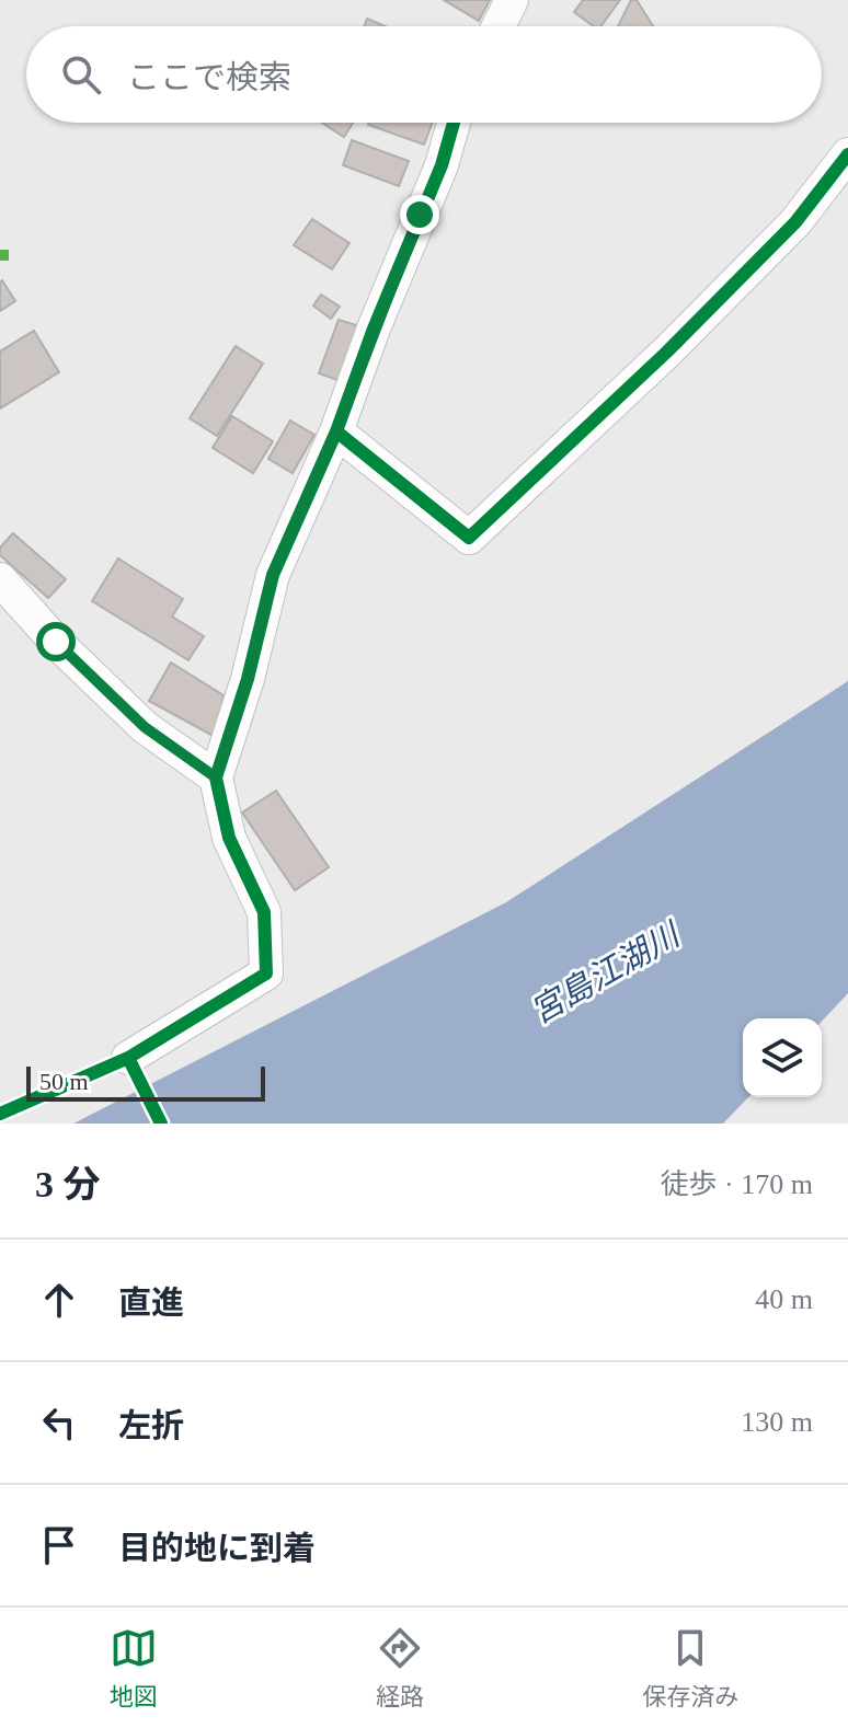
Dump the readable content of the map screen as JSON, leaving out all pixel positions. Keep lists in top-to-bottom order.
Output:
{
  "water": ["宮島江湖川"],
  "scale_bar": "50 m",
  "page": {
    "search": "ここで検索",
    "scale": "50 m",
    "heading": ["3 分", "徒歩 · 170 m"],
    "list": [
      ["直進", "40 m"],
      ["左折", "130 m"],
      "目的地に到着"
    ],
    "nav": ["地図", "経路", "保存済み"]
  }
}
